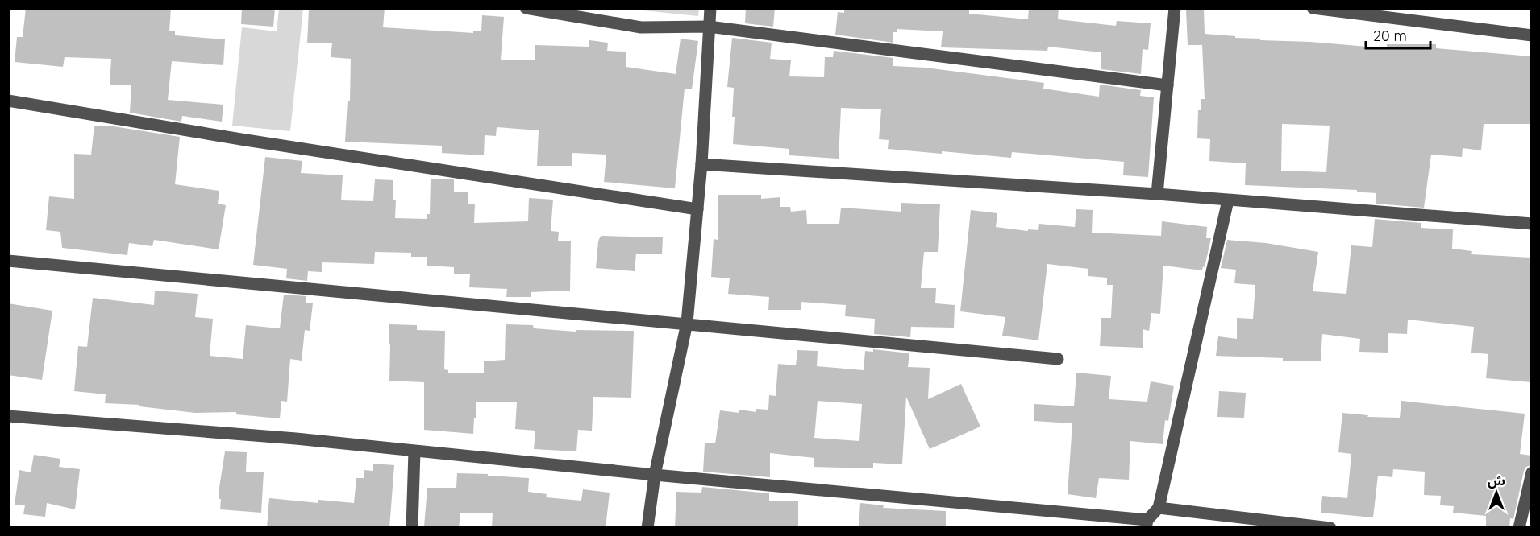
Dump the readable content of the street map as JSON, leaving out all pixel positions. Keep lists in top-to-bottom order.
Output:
{
  "scale_bar": "20 m",
  "north": "top"
}
